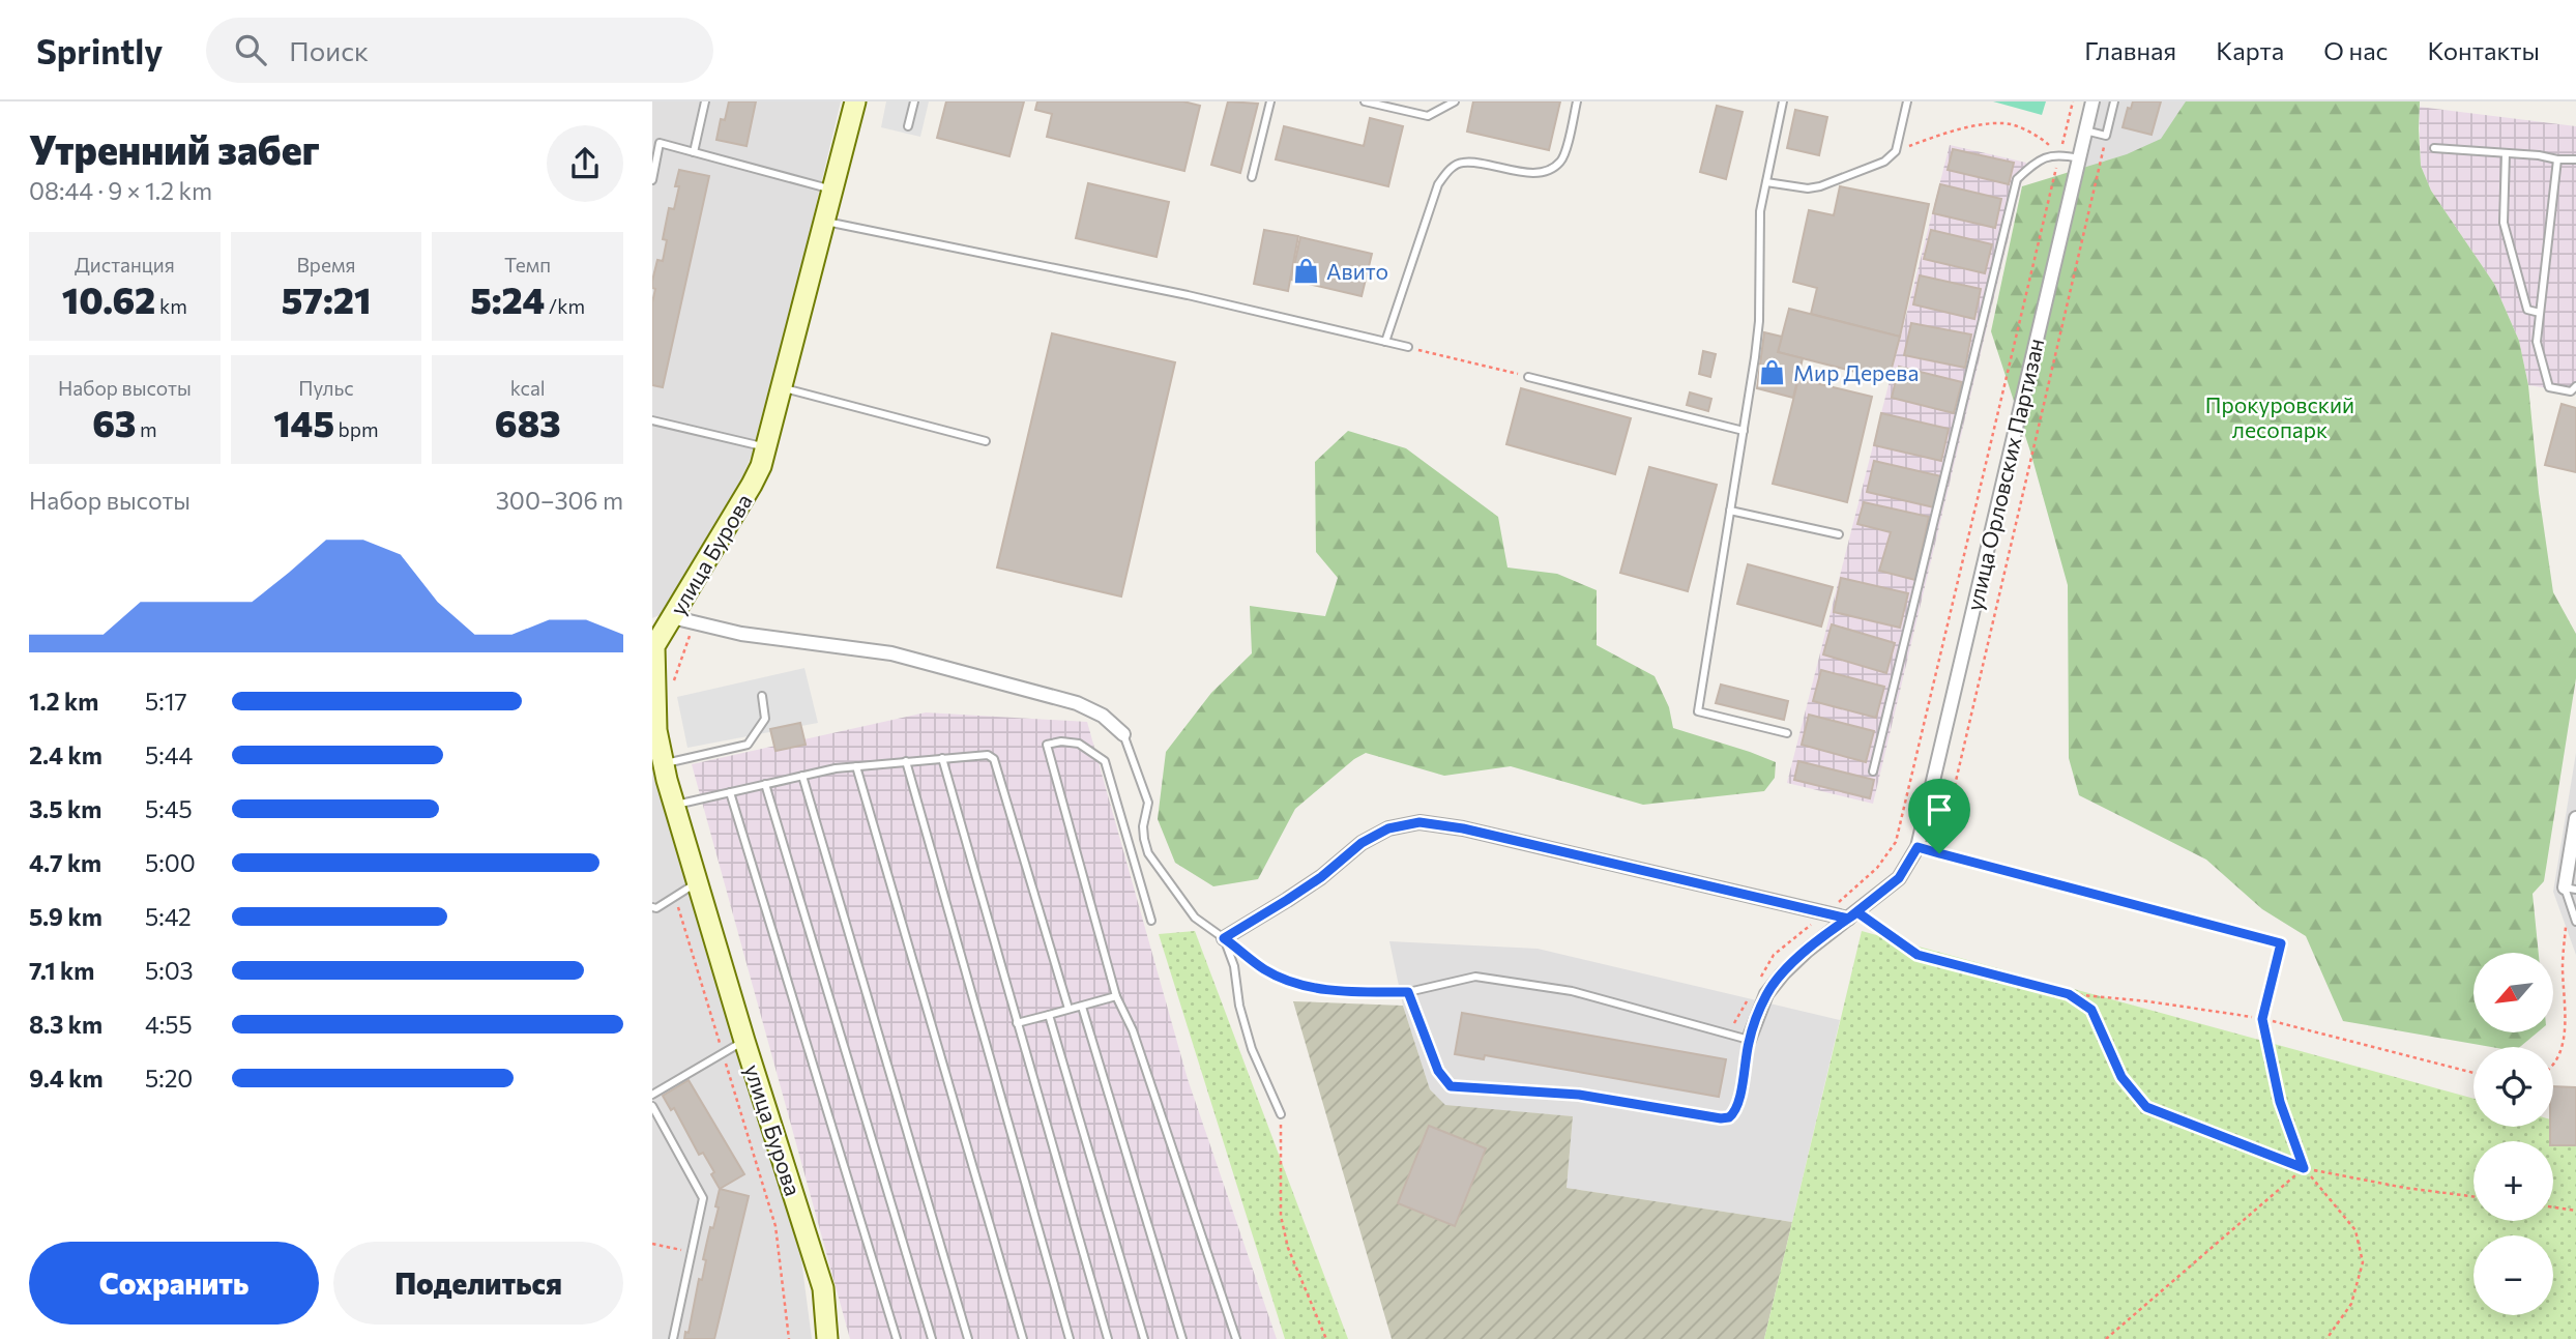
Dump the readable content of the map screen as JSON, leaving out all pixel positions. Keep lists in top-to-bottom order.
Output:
{
  "streets": {
    "main road": ["улица Бурова"],
    "street": ["улица Орловских Партизан"]
  },
  "parks": ["Прокуровский лесопарк"],
  "places": {
    "shop": ["Авито", "Мир Дерева"]
  },
  "north": "bottom left",
  "page": {
    "header": "Sprintly",
    "search": "Поиск",
    "nav": [
      "Главная",
      "Карта",
      "О нас",
      "Контакты"
    ],
    "heading": ["Утренний забег", "08:44 · 9 × 1.2 km"],
    "stats": [
      ["Дистанция", "10.62 km"],
      ["Время", "57:21"],
      ["Темп", "5:24 /km"],
      ["Набор высоты", "63 m"],
      ["Пульс", "145 bpm"],
      ["kcal", "683"]
    ],
    "chart": ["Набор высоты", "300–306 m"],
    "list": [
      {
        "name": "1.2 km",
        "note": "5:17"
      },
      {
        "name": "2.4 km",
        "note": "5:44"
      },
      {
        "name": "3.5 km",
        "note": "5:45"
      },
      {
        "name": "4.7 km",
        "note": "5:00"
      },
      {
        "name": "5.9 km",
        "note": "5:42"
      },
      {
        "name": "7.1 km",
        "note": "5:03"
      },
      {
        "name": "8.3 km",
        "note": "4:55"
      },
      {
        "name": "9.4 km",
        "note": "5:20"
      }
    ],
    "map_buttons": ["+", "−"],
    "buttons": ["Сохранить", "Поделиться"]
  }
}
